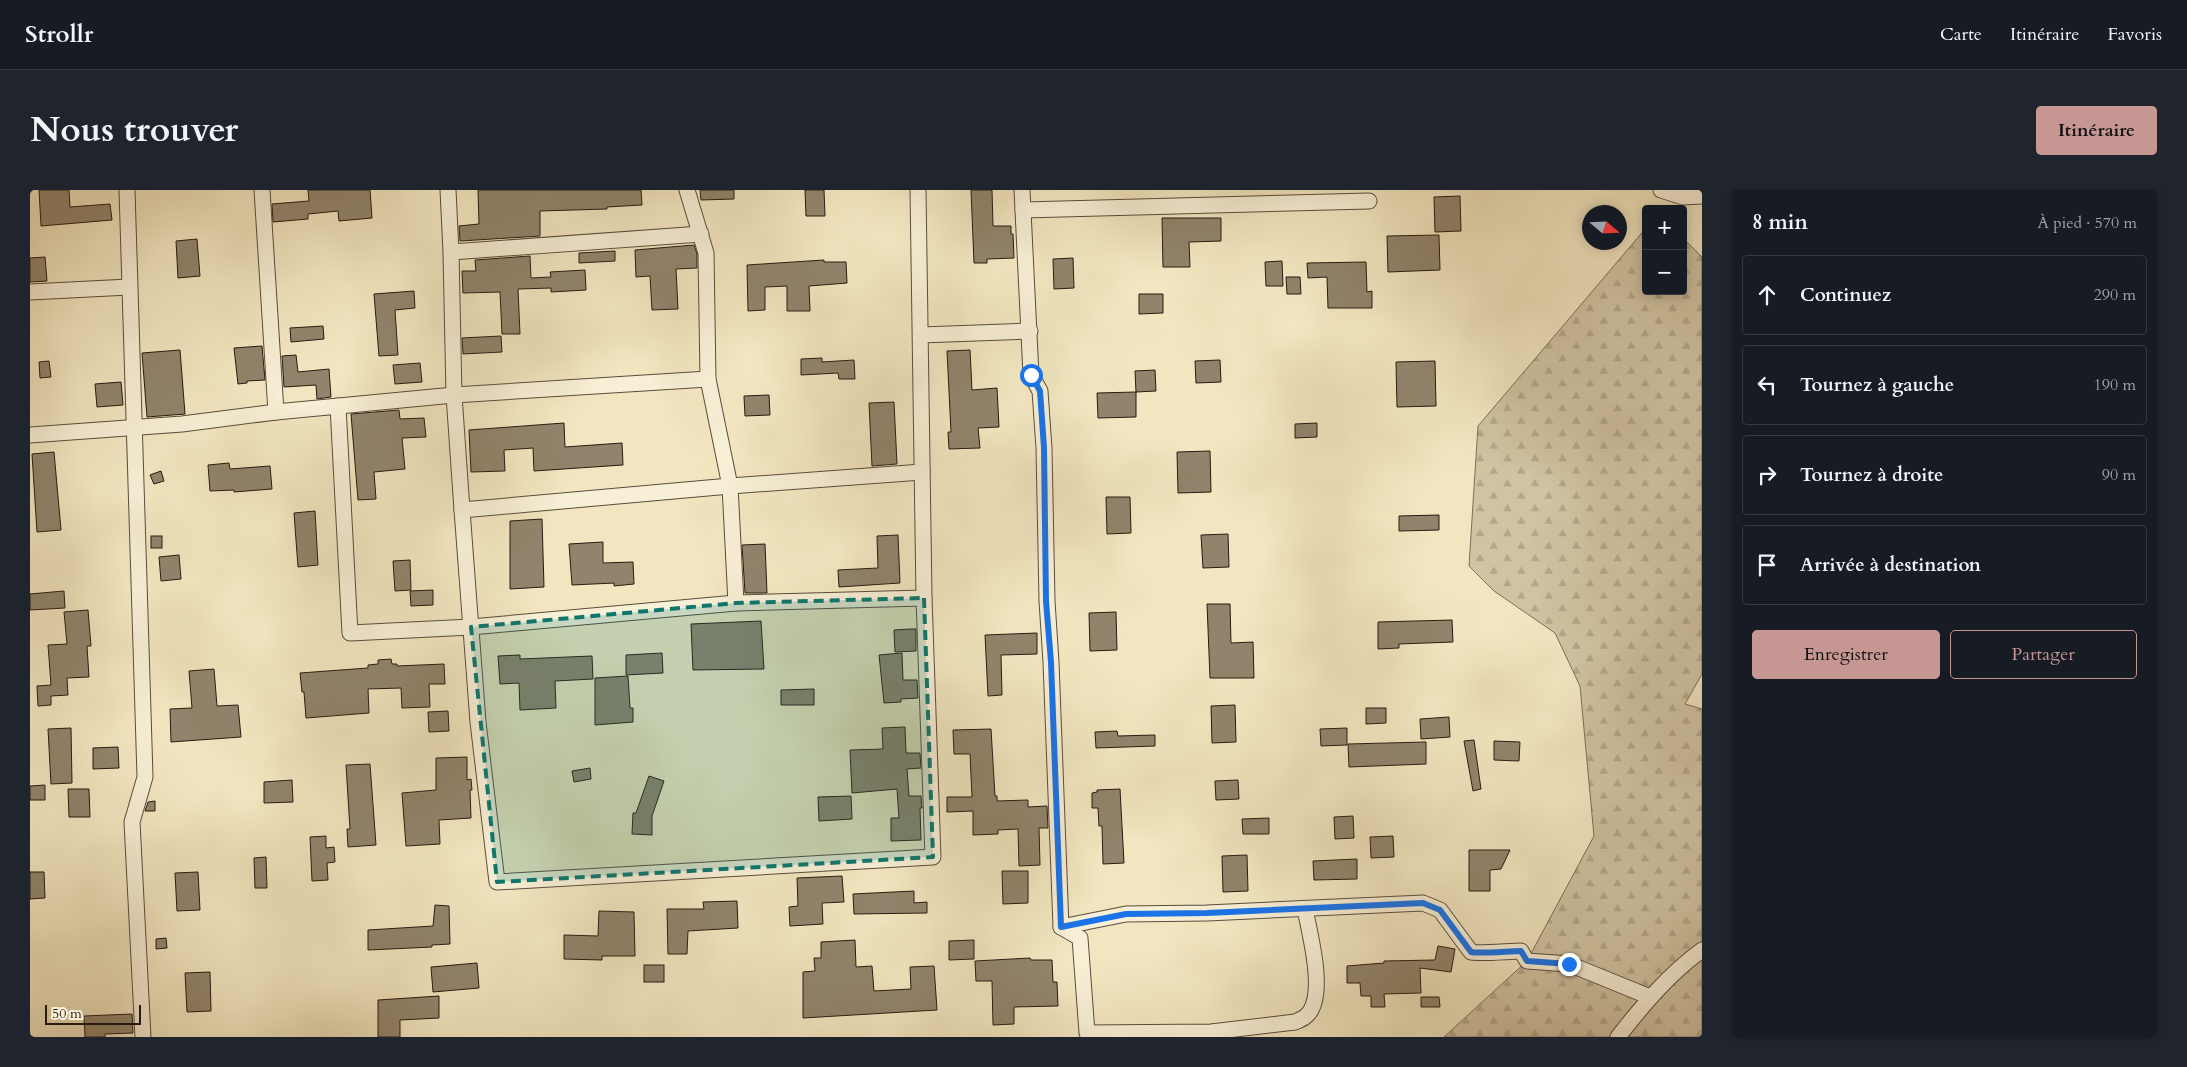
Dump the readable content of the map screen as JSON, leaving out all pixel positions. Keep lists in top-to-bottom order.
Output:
{
  "scale_bar": "50 m",
  "north": "right",
  "page": {
    "header": "Strollr",
    "nav": ["Carte", "Itinéraire", "Favoris"],
    "title": "Nous trouver",
    "buttons": [
      "Itinéraire",
      ["Enregistrer", "Partager"]
    ],
    "heading": ["8 min", "À pied · 570 m"],
    "map_buttons": ["+", "−"],
    "list": [
      ["Continuez", "290 m"],
      ["Tournez à gauche", "190 m"],
      ["Tournez à droite", "90 m"],
      "Arrivée à destination"
    ],
    "scale": "50 m"
  }
}
